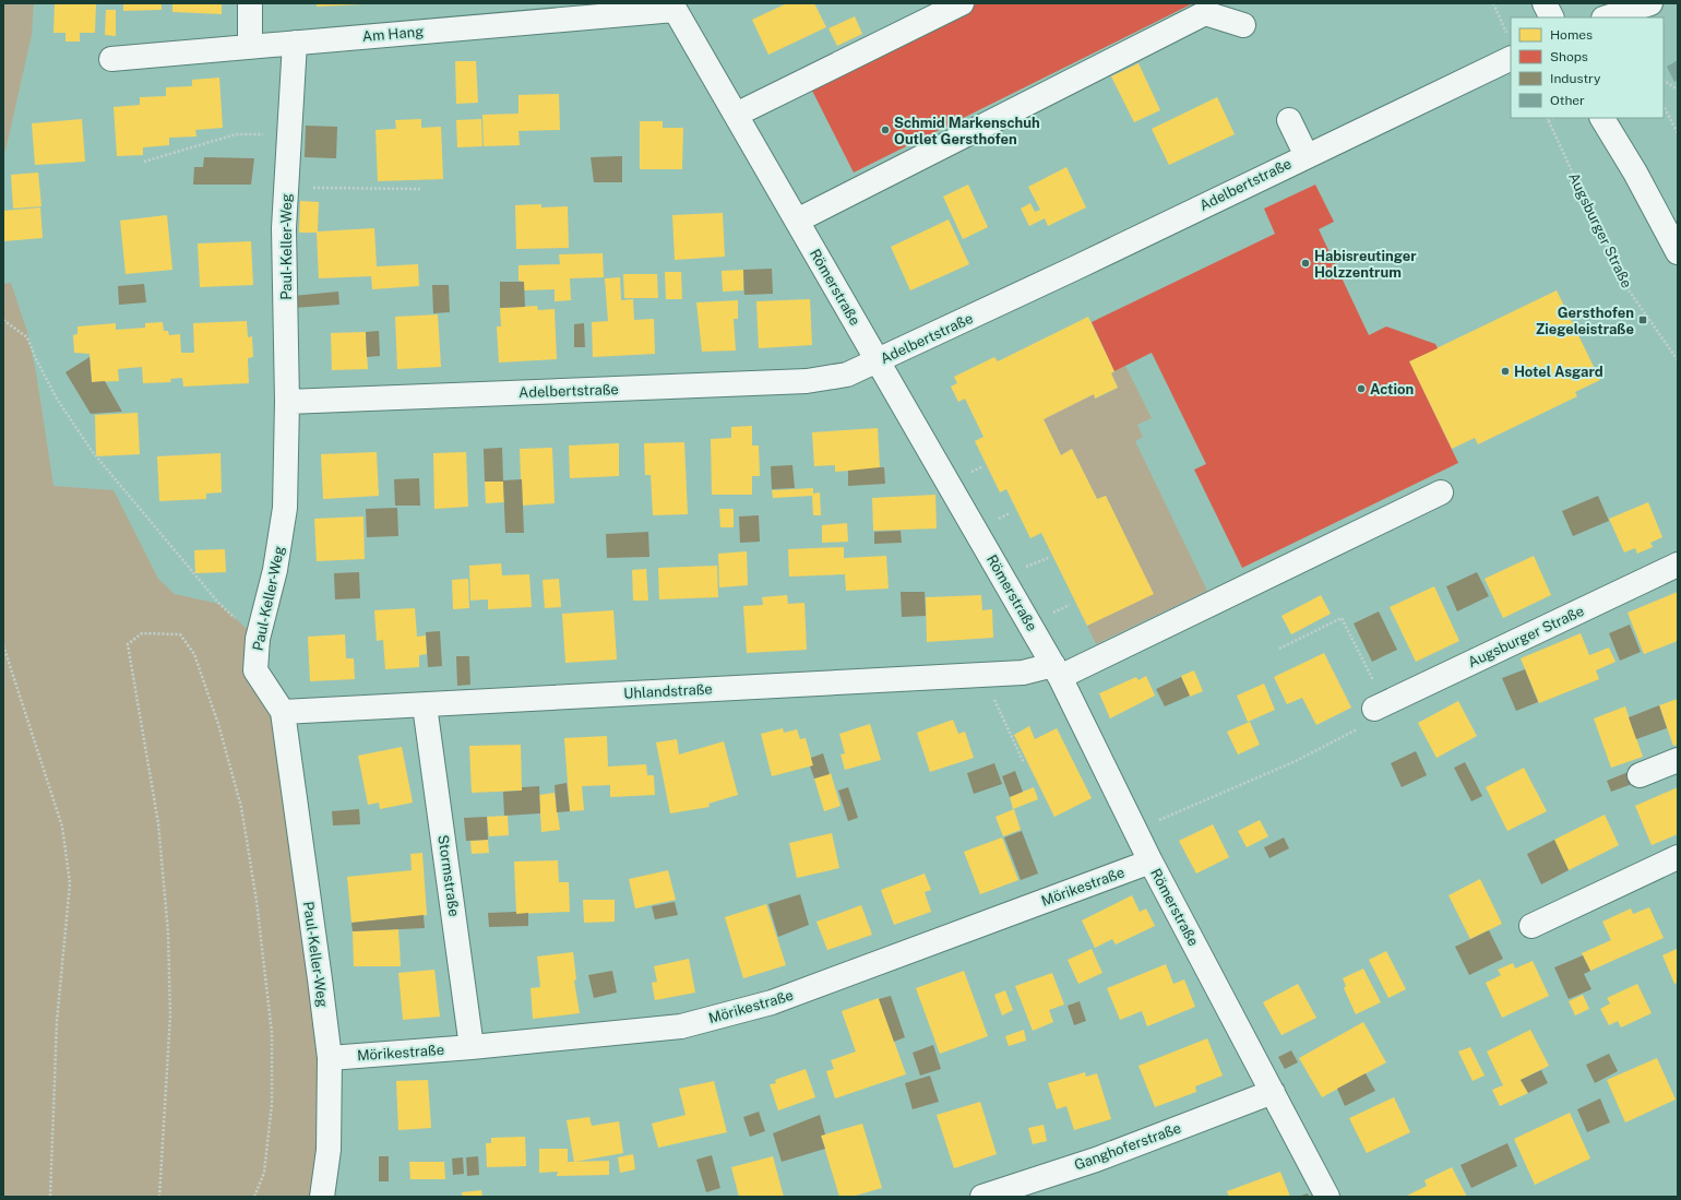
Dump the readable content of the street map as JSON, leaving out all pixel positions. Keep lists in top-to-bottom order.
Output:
{
  "streets": {
    "street": [
      "Am Hang",
      "Adelbertstraße",
      "Augsburger Straße",
      "Paul-Keller-Weg",
      "Römerstraße",
      "Uhlandstraße",
      "Stormstraße",
      "Mörikestraße",
      "Ganghoferstraße"
    ]
  },
  "crossings": [
    ["Am Hang", "Paul-Keller-Weg"],
    ["Am Hang", "Römerstraße"],
    ["Adelbertstraße", "Paul-Keller-Weg"],
    ["Adelbertstraße", "Römerstraße"],
    ["Paul-Keller-Weg", "Uhlandstraße"],
    ["Paul-Keller-Weg", "Mörikestraße"],
    ["Römerstraße", "Uhlandstraße"],
    ["Römerstraße", "Mörikestraße"],
    ["Römerstraße", "Ganghoferstraße"],
    ["Uhlandstraße", "Stormstraße"],
    ["Stormstraße", "Mörikestraße"]
  ],
  "places": {
    "other": [
      "Schmid Markenschuh Outlet Gersthofen",
      "Habisreutinger Holzzentrum",
      "Hotel Asgard",
      "Action"
    ],
    "transit": ["Gersthofen Ziegeleistraße"]
  },
  "legend": [
    "Homes",
    "Shops",
    "Industry",
    "Other"
  ]
}
